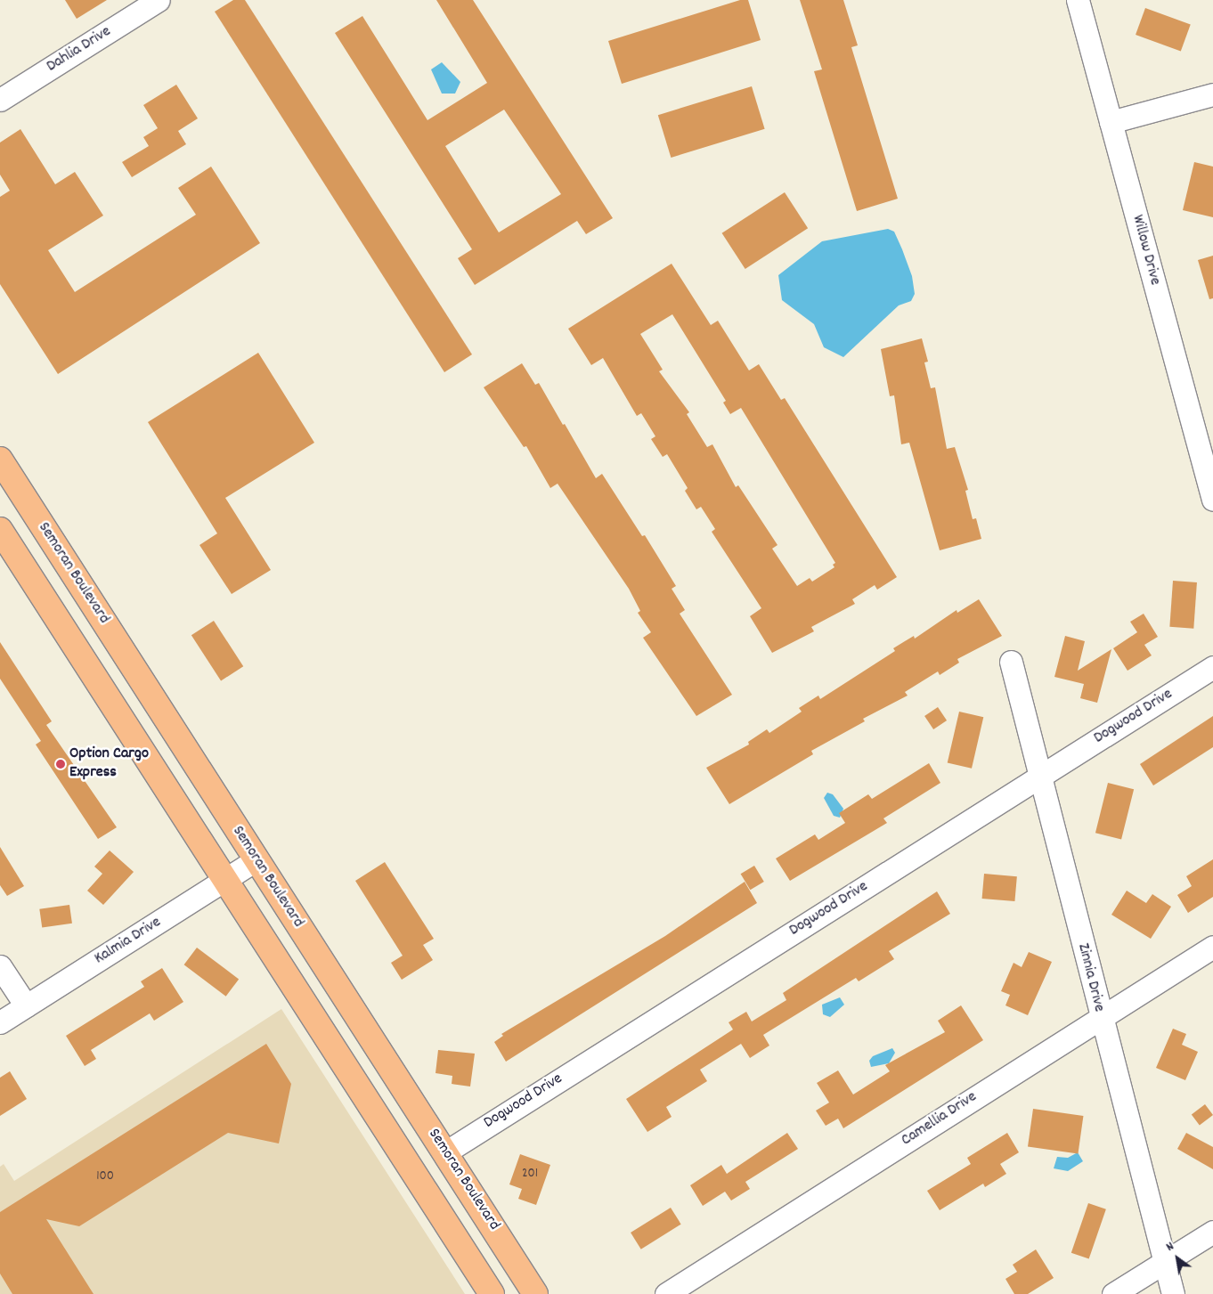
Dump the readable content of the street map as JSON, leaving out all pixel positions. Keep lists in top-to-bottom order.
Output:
{
  "streets": {
    "main road": ["Semoran Boulevard"],
    "street": [
      "Dahlia Drive",
      "Willow Drive",
      "Dogwood Drive",
      "Kalmia Drive",
      "Zinnia Drive",
      "Camellia Drive"
    ]
  },
  "crossings": [
    ["Semoran Boulevard", "Dogwood Drive"],
    ["Semoran Boulevard", "Kalmia Drive"],
    ["Dogwood Drive", "Zinnia Drive"],
    ["Zinnia Drive", "Camellia Drive"]
  ],
  "places": ["Option Cargo Express"],
  "house_numbers": ["201", "100"],
  "north": "top left"
}
